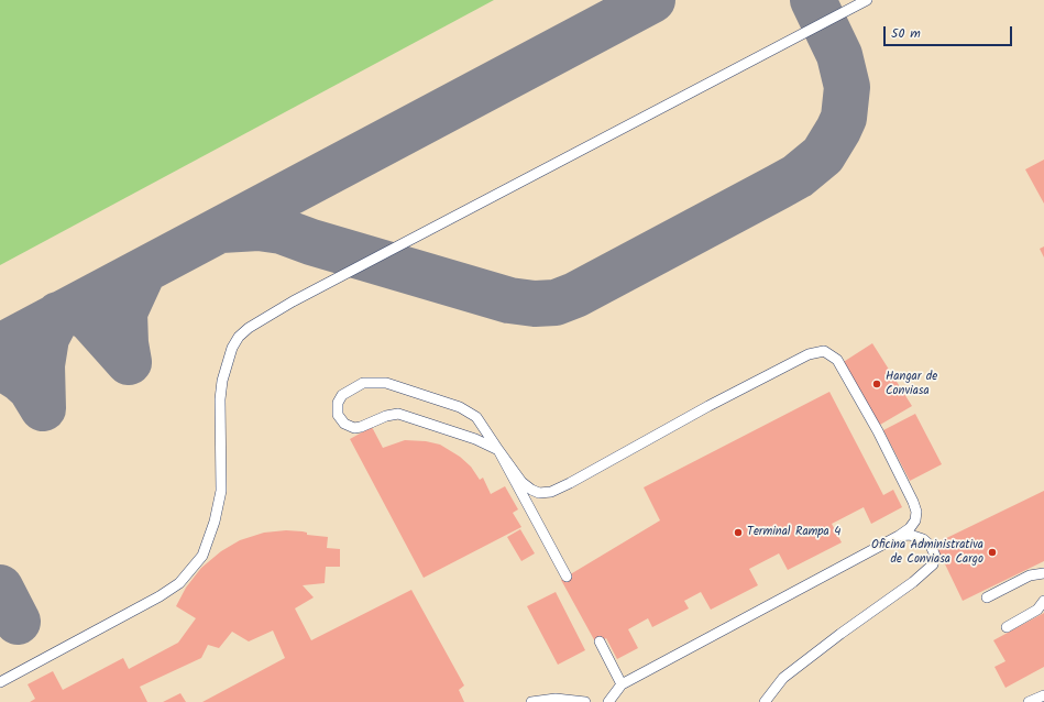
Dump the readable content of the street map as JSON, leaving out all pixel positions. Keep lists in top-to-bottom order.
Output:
{
  "places": ["Hangar de Conviasa", "Terminal Rampa 4", "Oficina Administrativa de Conviasa Cargo"],
  "scale_bar": "50 m"
}
